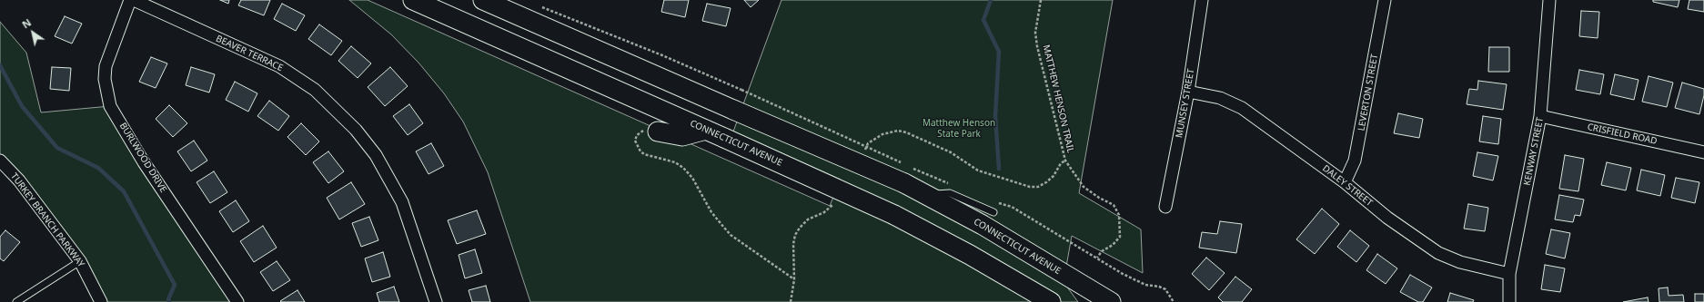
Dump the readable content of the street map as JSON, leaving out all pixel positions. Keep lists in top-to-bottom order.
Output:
{
  "streets": {
    "main road": ["CONNECTICUT AVENUE"],
    "street": [
      "BEAVER TERRACE",
      "LEVERTON STREET",
      "MUNSEY STREET",
      "CRISFIELD ROAD",
      "KENWAY STREET",
      "BURLWOOD DRIVE",
      "DALEY STREET",
      "TURKEY BRANCH PARKWAY"
    ],
    "path": ["MATTHEW HENSON TRAIL"]
  },
  "crossings": [
    ["LEVERTON STREET", "DALEY STREET"],
    ["MUNSEY STREET", "DALEY STREET"],
    ["CRISFIELD ROAD", "KENWAY STREET"],
    ["KENWAY STREET", "DALEY STREET"]
  ],
  "parks": ["Matthew Henson State Park"],
  "north": "top left"
}
